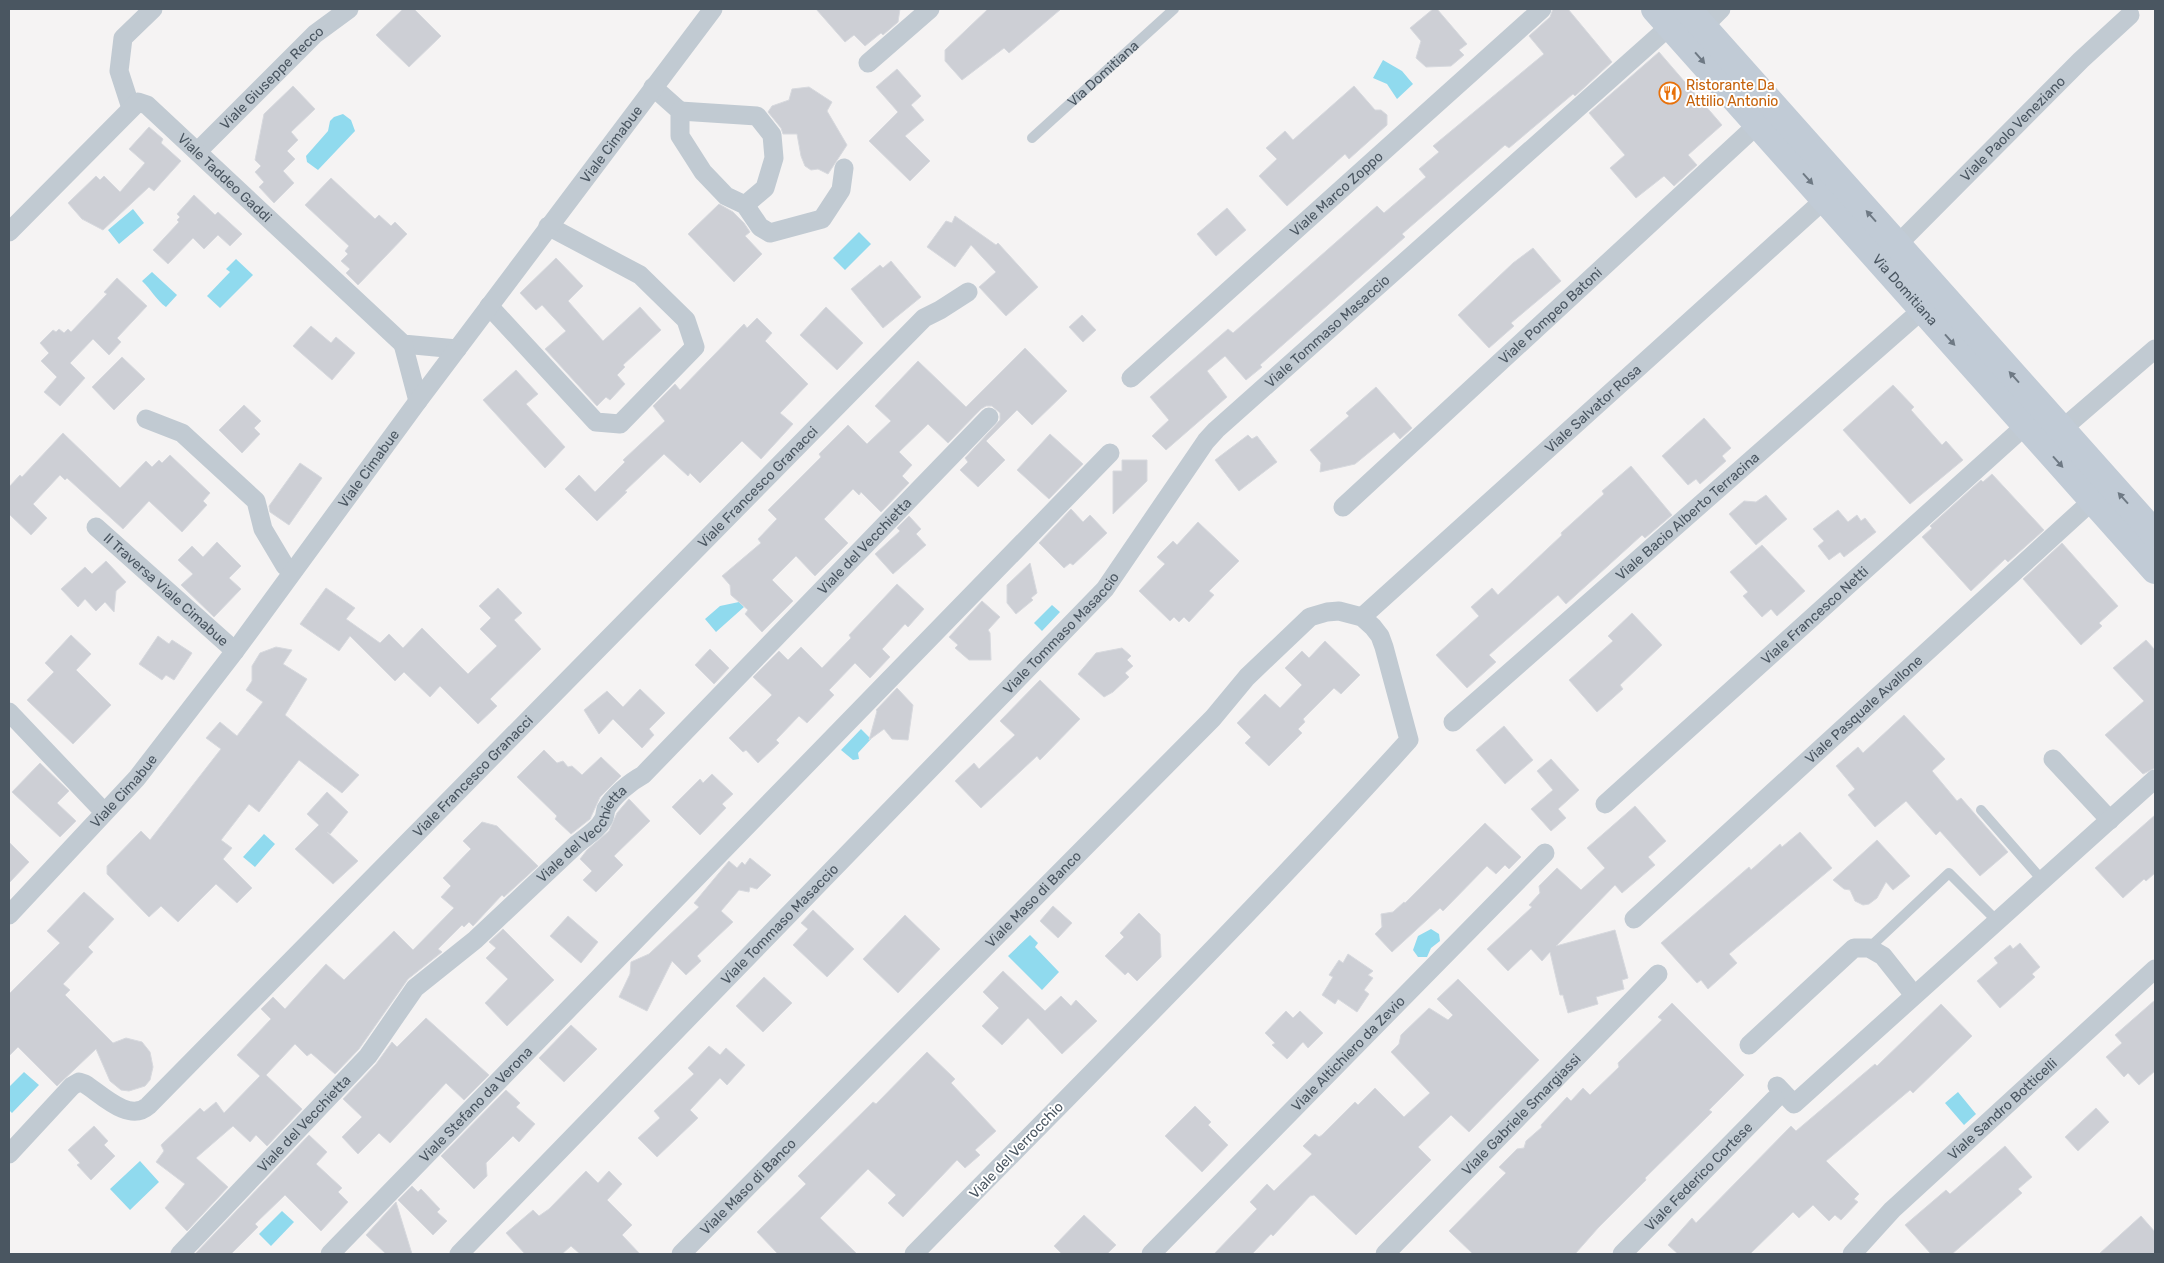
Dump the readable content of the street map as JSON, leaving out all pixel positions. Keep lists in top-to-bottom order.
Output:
{
  "streets": {
    "main road": ["Via Domitiana"],
    "street": [
      "Viale Giuseppe Recco",
      "Viale Paolo Veneziano",
      "Viale Cimabue",
      "Viale Taddeo Gaddi",
      "Viale Marco Zoppo",
      "Viale Pompeo Batoni",
      "Viale Tommaso Masaccio",
      "Viale Salvator Rosa",
      "Viale Francesco Granacci",
      "Viale Bacio Alberto Terracina",
      "Viale del Vecchietta",
      "II Traversa Viale Cimabue",
      "Viale Francesco Netti",
      "Viale Pasquale Avallone",
      "Viale Maso di Banco",
      "Viale Altichiero da Zevio",
      "Viale Stefano da Verona",
      "Viale Sandro Botticelli",
      "Viale Gabriele Smargiassi",
      "Viale del Verrocchio",
      "Viale Federico Cortese"
    ]
  },
  "crossings": [
    ["Via Domitiana", "Viale Paolo Veneziano"],
    ["Via Domitiana", "Viale Pompeo Batoni"],
    ["Via Domitiana", "Viale Tommaso Masaccio"],
    ["Via Domitiana", "Viale Salvator Rosa"],
    ["Via Domitiana", "Viale Bacio Alberto Terracina"],
    ["Via Domitiana", "Viale Francesco Netti"],
    ["Via Domitiana", "Viale Pasquale Avallone"],
    ["Viale Giuseppe Recco", "Viale Taddeo Gaddi"],
    ["Viale Cimabue", "II Traversa Viale Cimabue"],
    ["Viale Salvator Rosa", "Viale Maso di Banco"],
    ["Viale Salvator Rosa", "Viale del Verrocchio"],
    ["Viale Maso di Banco", "Viale del Verrocchio"]
  ],
  "places": {
    "restaurant": ["Ristorante Da Attilio Antonio"]
  }
}
